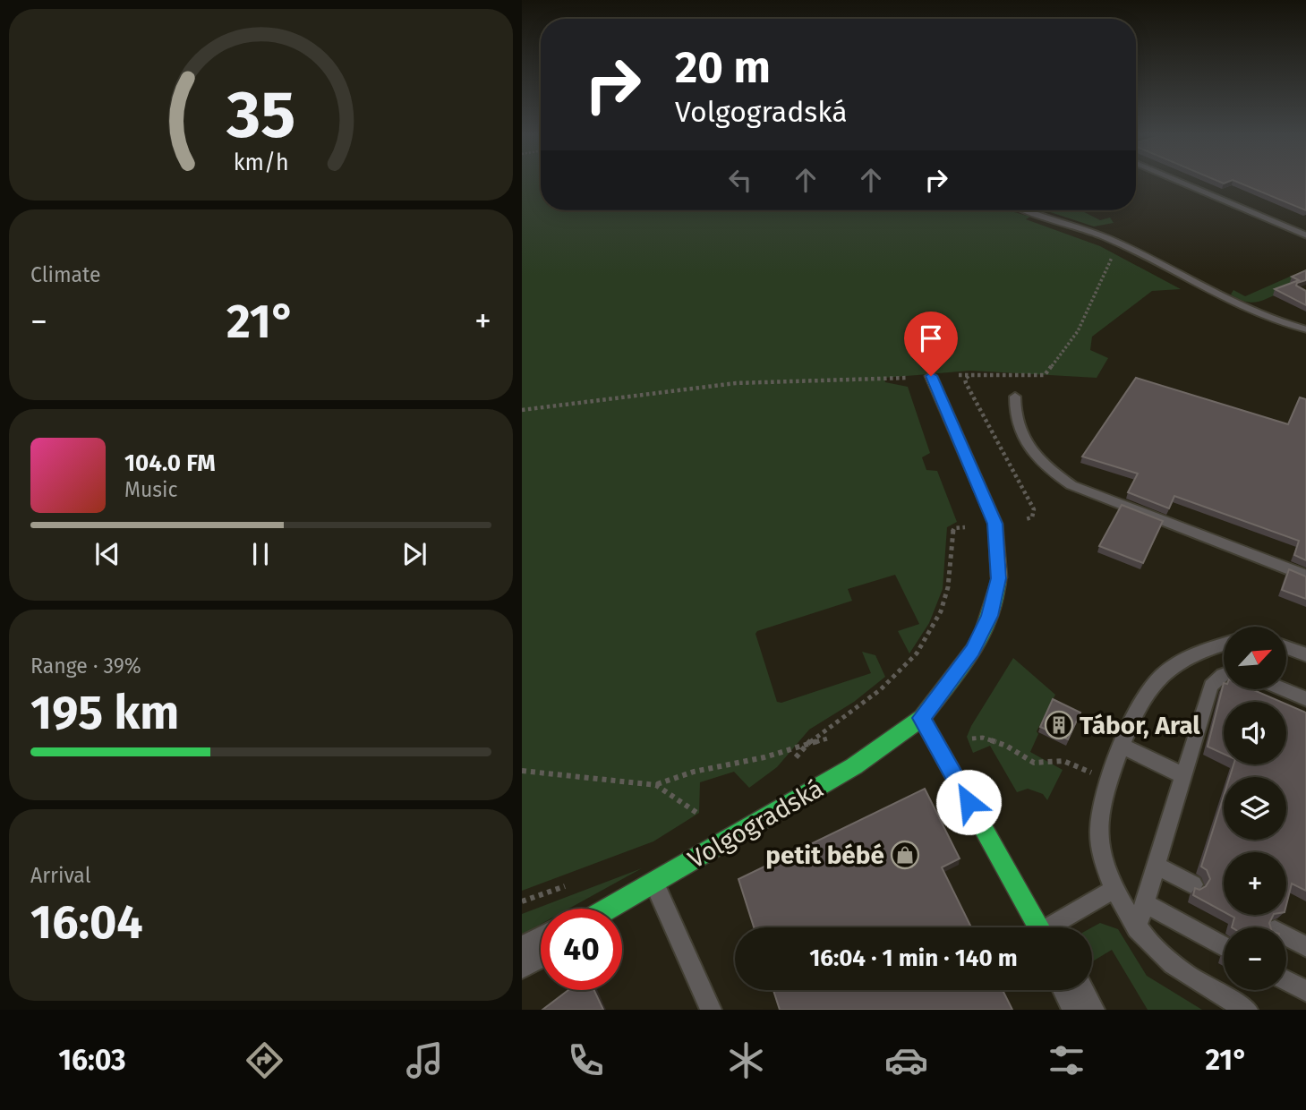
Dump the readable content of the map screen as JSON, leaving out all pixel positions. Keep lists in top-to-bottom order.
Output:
{
  "streets": {
    "street": ["Volgogradská"]
  },
  "places": {
    "building": ["Tábor, Aral"],
    "shop": ["petit bébé"]
  },
  "north": "top right",
  "page": {
    "turn": ["20 m", "Volgogradská"],
    "tile": [
      "Climate",
      ["Range · 39%", "195 km"],
      ["Arrival", "16:04"]
    ],
    "heat": ["−", "21°", "+"],
    "song": ["104.0 FM", "Music"],
    "map_buttons": ["+", "−"],
    "limit": "40",
    "trip": "16:04 · 1 min · 140 m",
    "tabs": ["16:03", "21°"],
    "gauge": ["35", "km/h"]
  }
}
